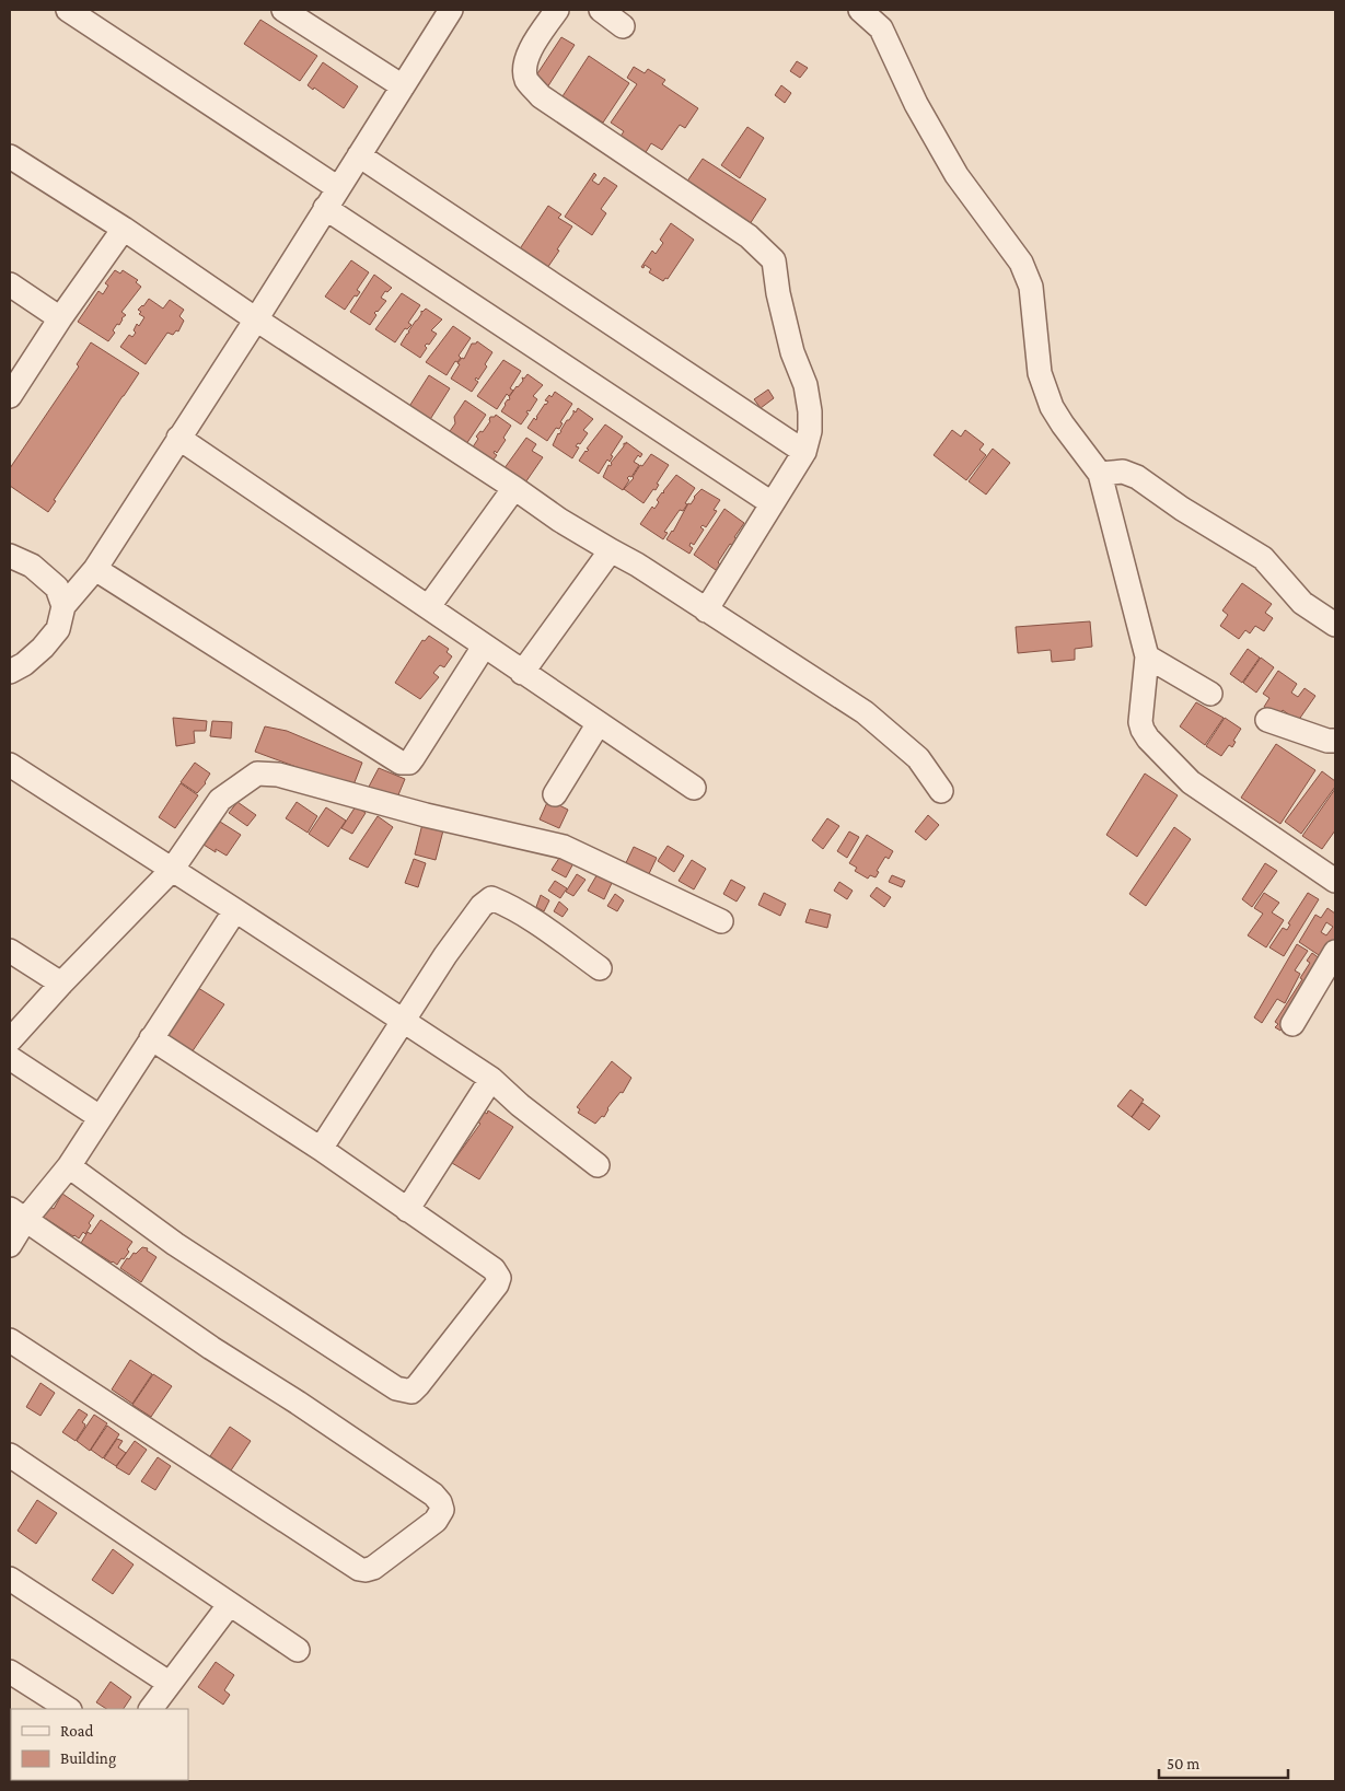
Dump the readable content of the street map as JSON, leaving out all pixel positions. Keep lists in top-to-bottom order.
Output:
{
  "legend": ["Road", "Building"],
  "scale_bar": "50 m"
}
